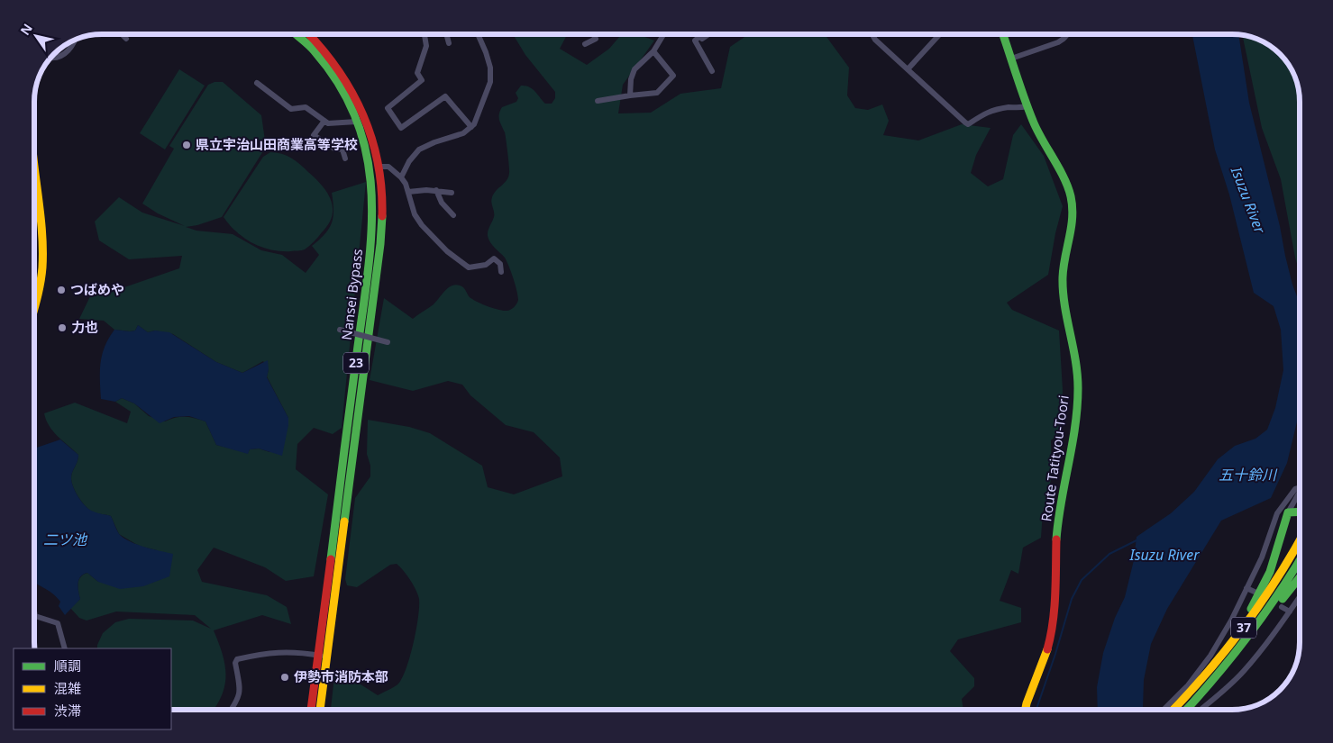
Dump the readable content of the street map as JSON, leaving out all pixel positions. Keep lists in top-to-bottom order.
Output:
{
  "streets": {
    "main road": [
      "Nansei Bypass",
      "23",
      "Route Tatityou-Toori",
      "37"
    ]
  },
  "water": ["Isuzu River", "五十鈴川", "二ツ池"],
  "places": [
    "県立宇治山田商業高等学校",
    "つばめや",
    "力也",
    "伊勢市消防本部"
  ],
  "legend": ["順調", "混雑", "渋滞"],
  "north": "top left"
}
